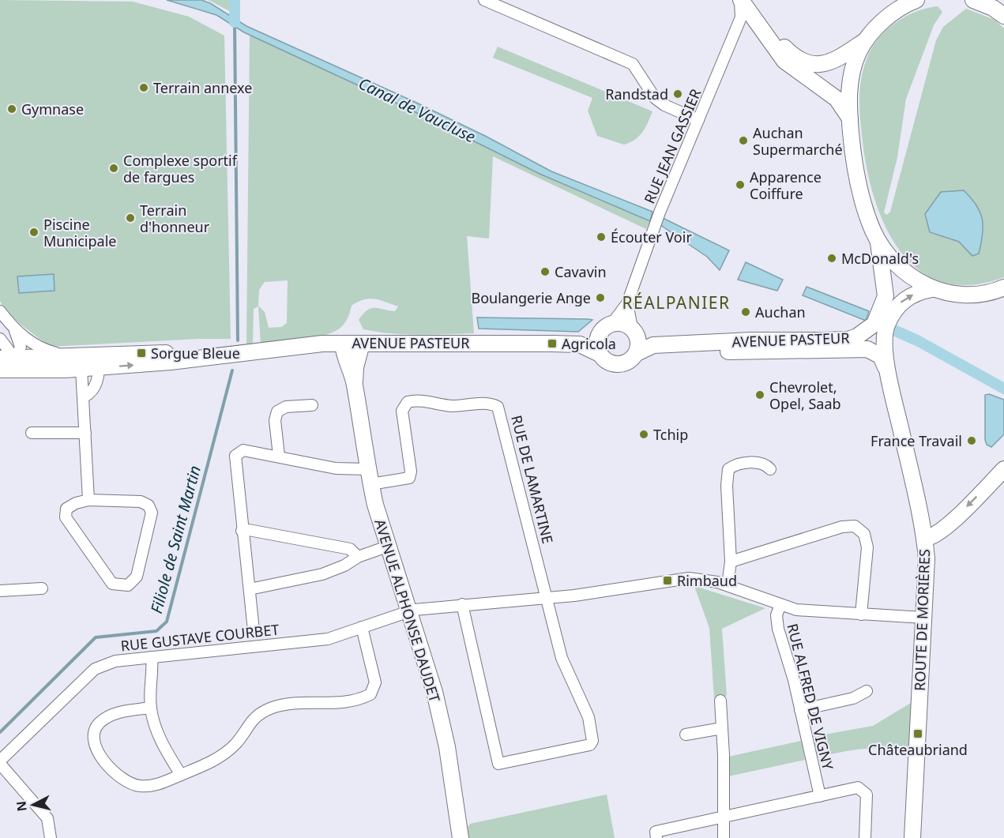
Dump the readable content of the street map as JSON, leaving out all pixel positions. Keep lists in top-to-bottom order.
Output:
{
  "streets": {
    "main road": ["AVENUE PASTEUR", "AVENUE ALPHONSE DAUDET", "ROUTE DE MORIÈRES"],
    "street": [
      "RUE JEAN GASSIER",
      "RUE DE LAMARTINE",
      "RUE GUSTAVE COURBET",
      "RUE ALFRED DE VIGNY"
    ]
  },
  "crossings": [
    ["RUE JEAN GASSIER", "AVENUE PASTEUR"],
    ["AVENUE PASTEUR", "AVENUE ALPHONSE DAUDET"],
    ["AVENUE PASTEUR", "ROUTE DE MORIÈRES"],
    ["RUE DE LAMARTINE", "AVENUE ALPHONSE DAUDET"],
    ["RUE DE LAMARTINE", "RUE GUSTAVE COURBET"],
    ["AVENUE ALPHONSE DAUDET", "RUE GUSTAVE COURBET"],
    ["ROUTE DE MORIÈRES", "RUE GUSTAVE COURBET"],
    ["RUE GUSTAVE COURBET", "RUE ALFRED DE VIGNY"]
  ],
  "districts": ["RÉALPANIER"],
  "water": ["Canal de Vaucluse", "Filiole de Saint Martin"],
  "places": {
    "other": [
      "Terrain annexe",
      "Randstad",
      "Gymnase",
      "Auchan Supermarché",
      "Complexe sportif de fargues",
      "Apparence Coiffure",
      "Terrain d'honneur",
      "Piscine Municipale",
      "Écouter Voir",
      "McDonald's",
      "Cavavin",
      "Boulangerie Ange",
      "Auchan",
      "Chevrolet, Opel, Saab",
      "Tchip",
      "France Travail"
    ],
    "transit": [
      "Agricola",
      "Sorgue Bleue",
      "Rimbaud",
      "Châteaubriand"
    ]
  },
  "north": "left"
}
